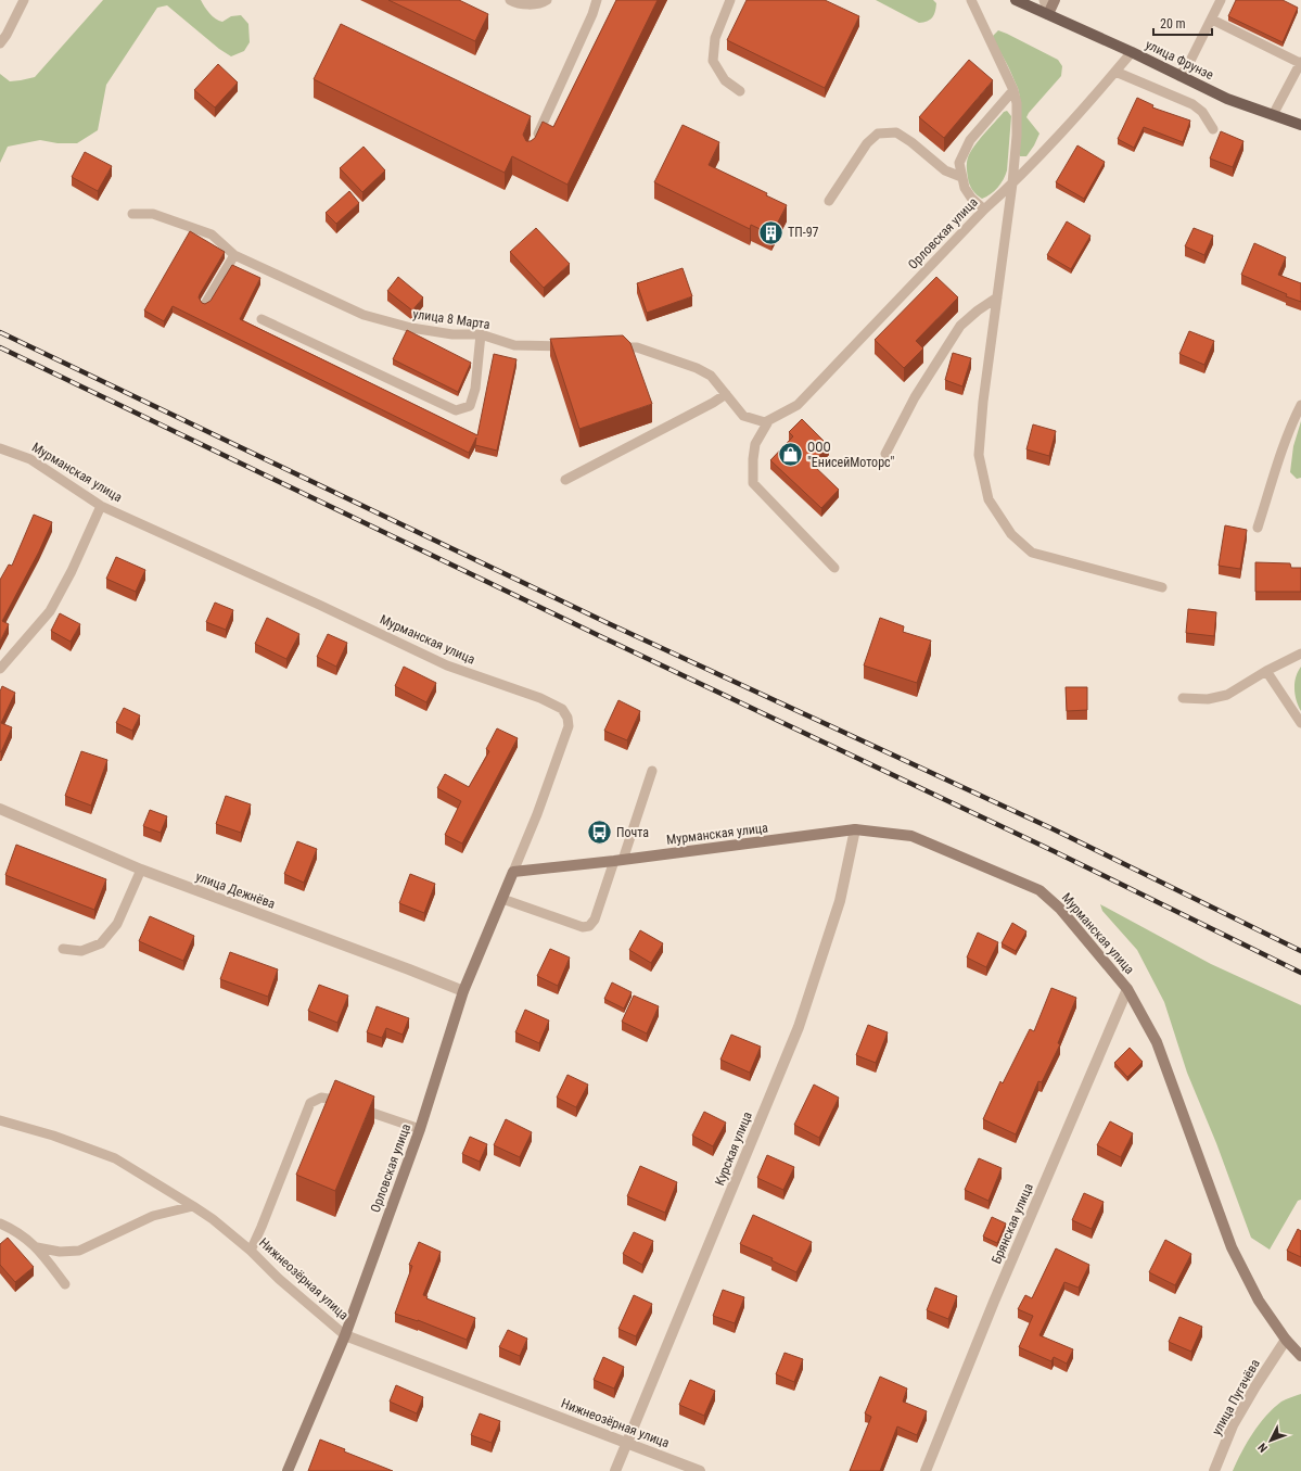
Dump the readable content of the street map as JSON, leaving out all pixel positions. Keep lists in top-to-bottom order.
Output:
{
  "streets": {
    "main road": ["улица Фрунзе", "Орловская улица", "Мурманская улица"],
    "street": [
      "улица Дежнёва",
      "Курская улица",
      "Брянская улица",
      "Нижнеозёрная улица",
      "улица Пугачёва"
    ],
    "lane": ["улица 8 Марта"]
  },
  "crossings": [
    ["улица Фрунзе", "Орловская улица"],
    ["Орловская улица", "Мурманская улица"],
    ["Орловская улица", "улица Дежнёва"],
    ["Орловская улица", "Нижнеозёрная улица"],
    ["Мурманская улица", "Курская улица"],
    ["Мурманская улица", "Брянская улица"],
    ["Мурманская улица", "улица Пугачёва"],
    ["Курская улица", "Нижнеозёрная улица"]
  ],
  "places": {
    "building": ["ТП-97"],
    "shop": ["ООО \"ЕнисейМоторс\""],
    "bus stop": ["Почта"]
  },
  "scale_bar": "20 m",
  "north": "bottom left"
}
